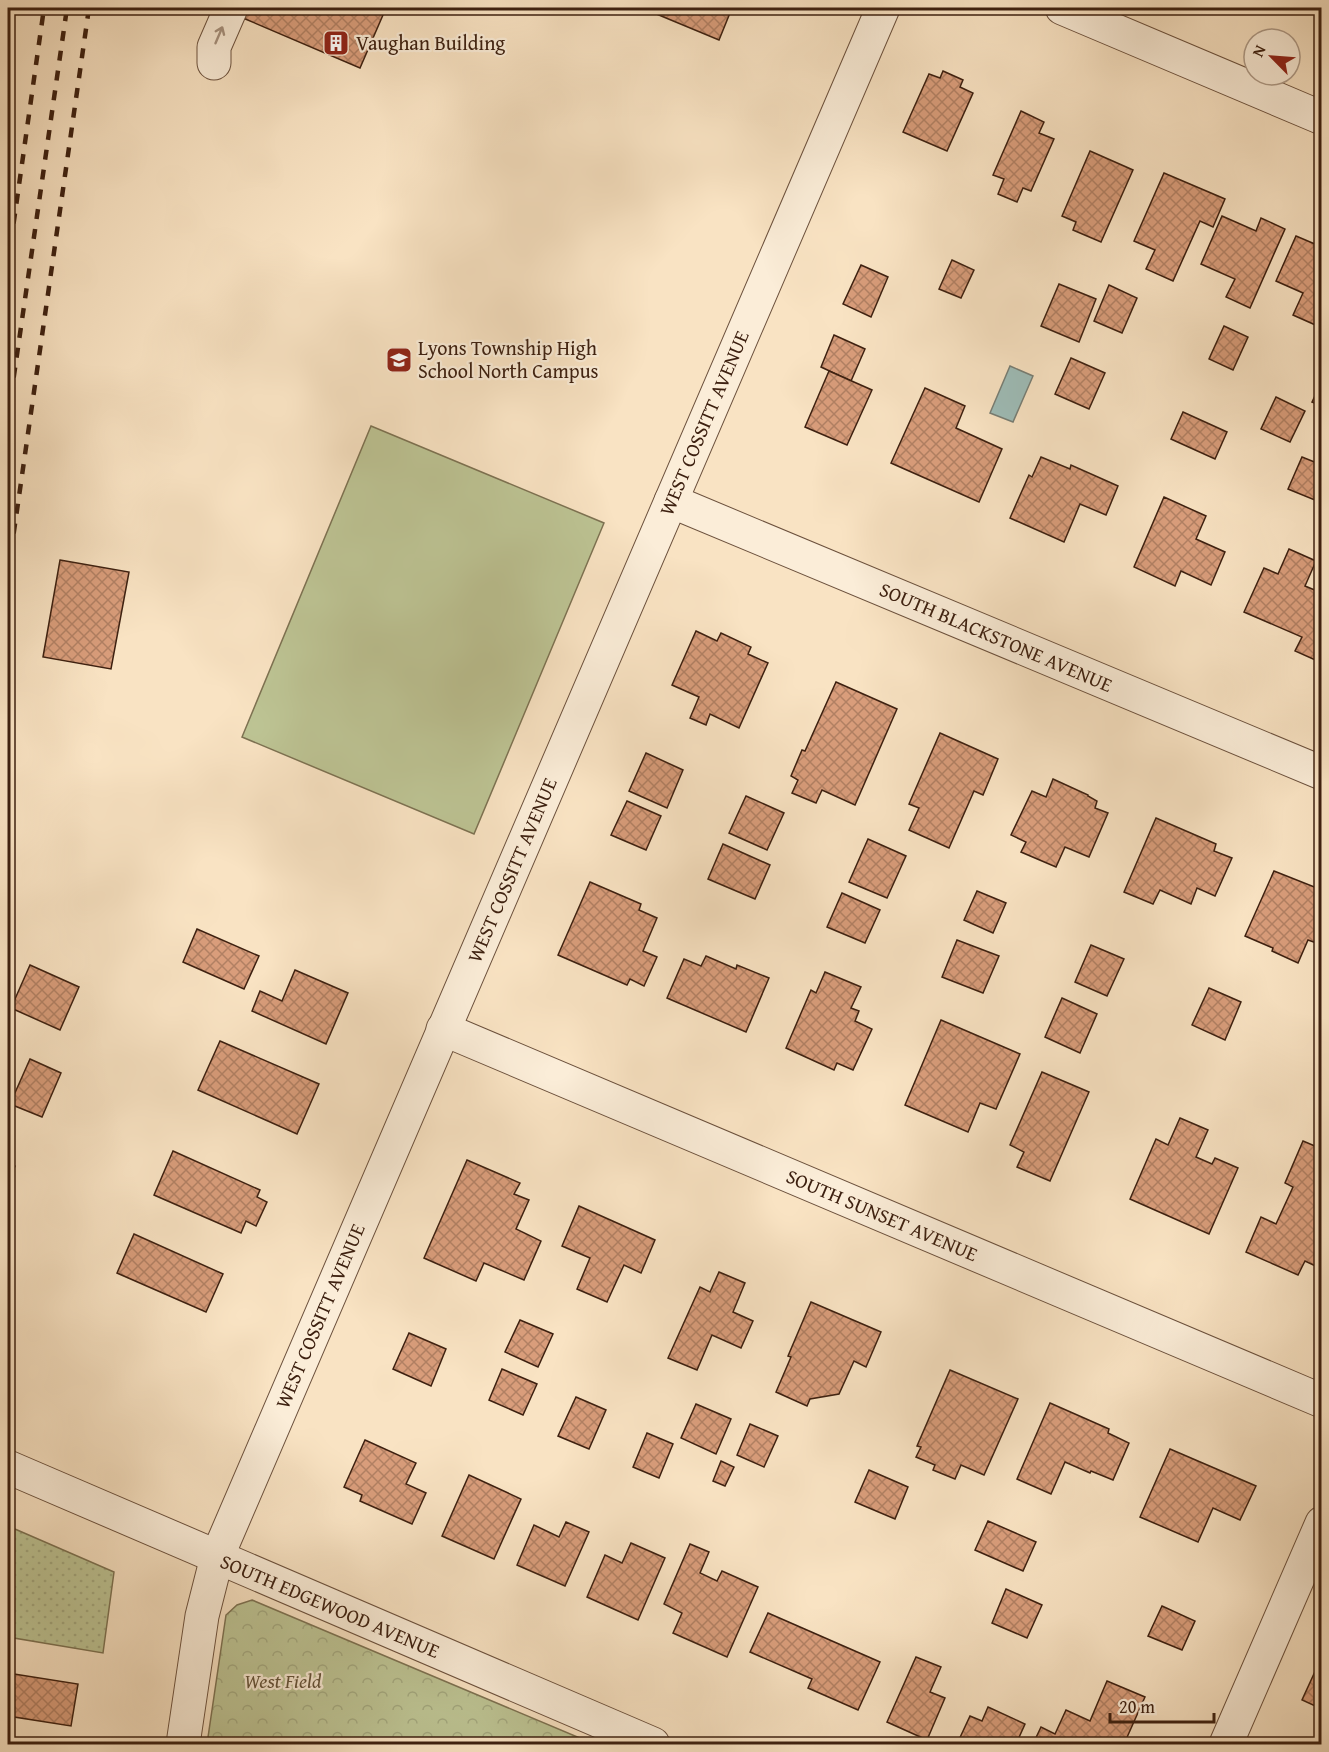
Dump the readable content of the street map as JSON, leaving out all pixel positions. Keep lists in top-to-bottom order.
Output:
{
  "streets": {
    "street": [
      "WEST COSSITT AVENUE",
      "SOUTH BLACKSTONE AVENUE",
      "SOUTH SUNSET AVENUE",
      "SOUTH EDGEWOOD AVENUE"
    ]
  },
  "crossings": [
    ["WEST COSSITT AVENUE", "SOUTH BLACKSTONE AVENUE"],
    ["WEST COSSITT AVENUE", "SOUTH SUNSET AVENUE"],
    ["WEST COSSITT AVENUE", "SOUTH EDGEWOOD AVENUE"]
  ],
  "parks": ["West Field"],
  "places": {
    "building": ["Vaughan Building"],
    "school or university": ["Lyons Township High School North Campus"]
  },
  "scale_bar": "20 m",
  "north": "top left"
}
